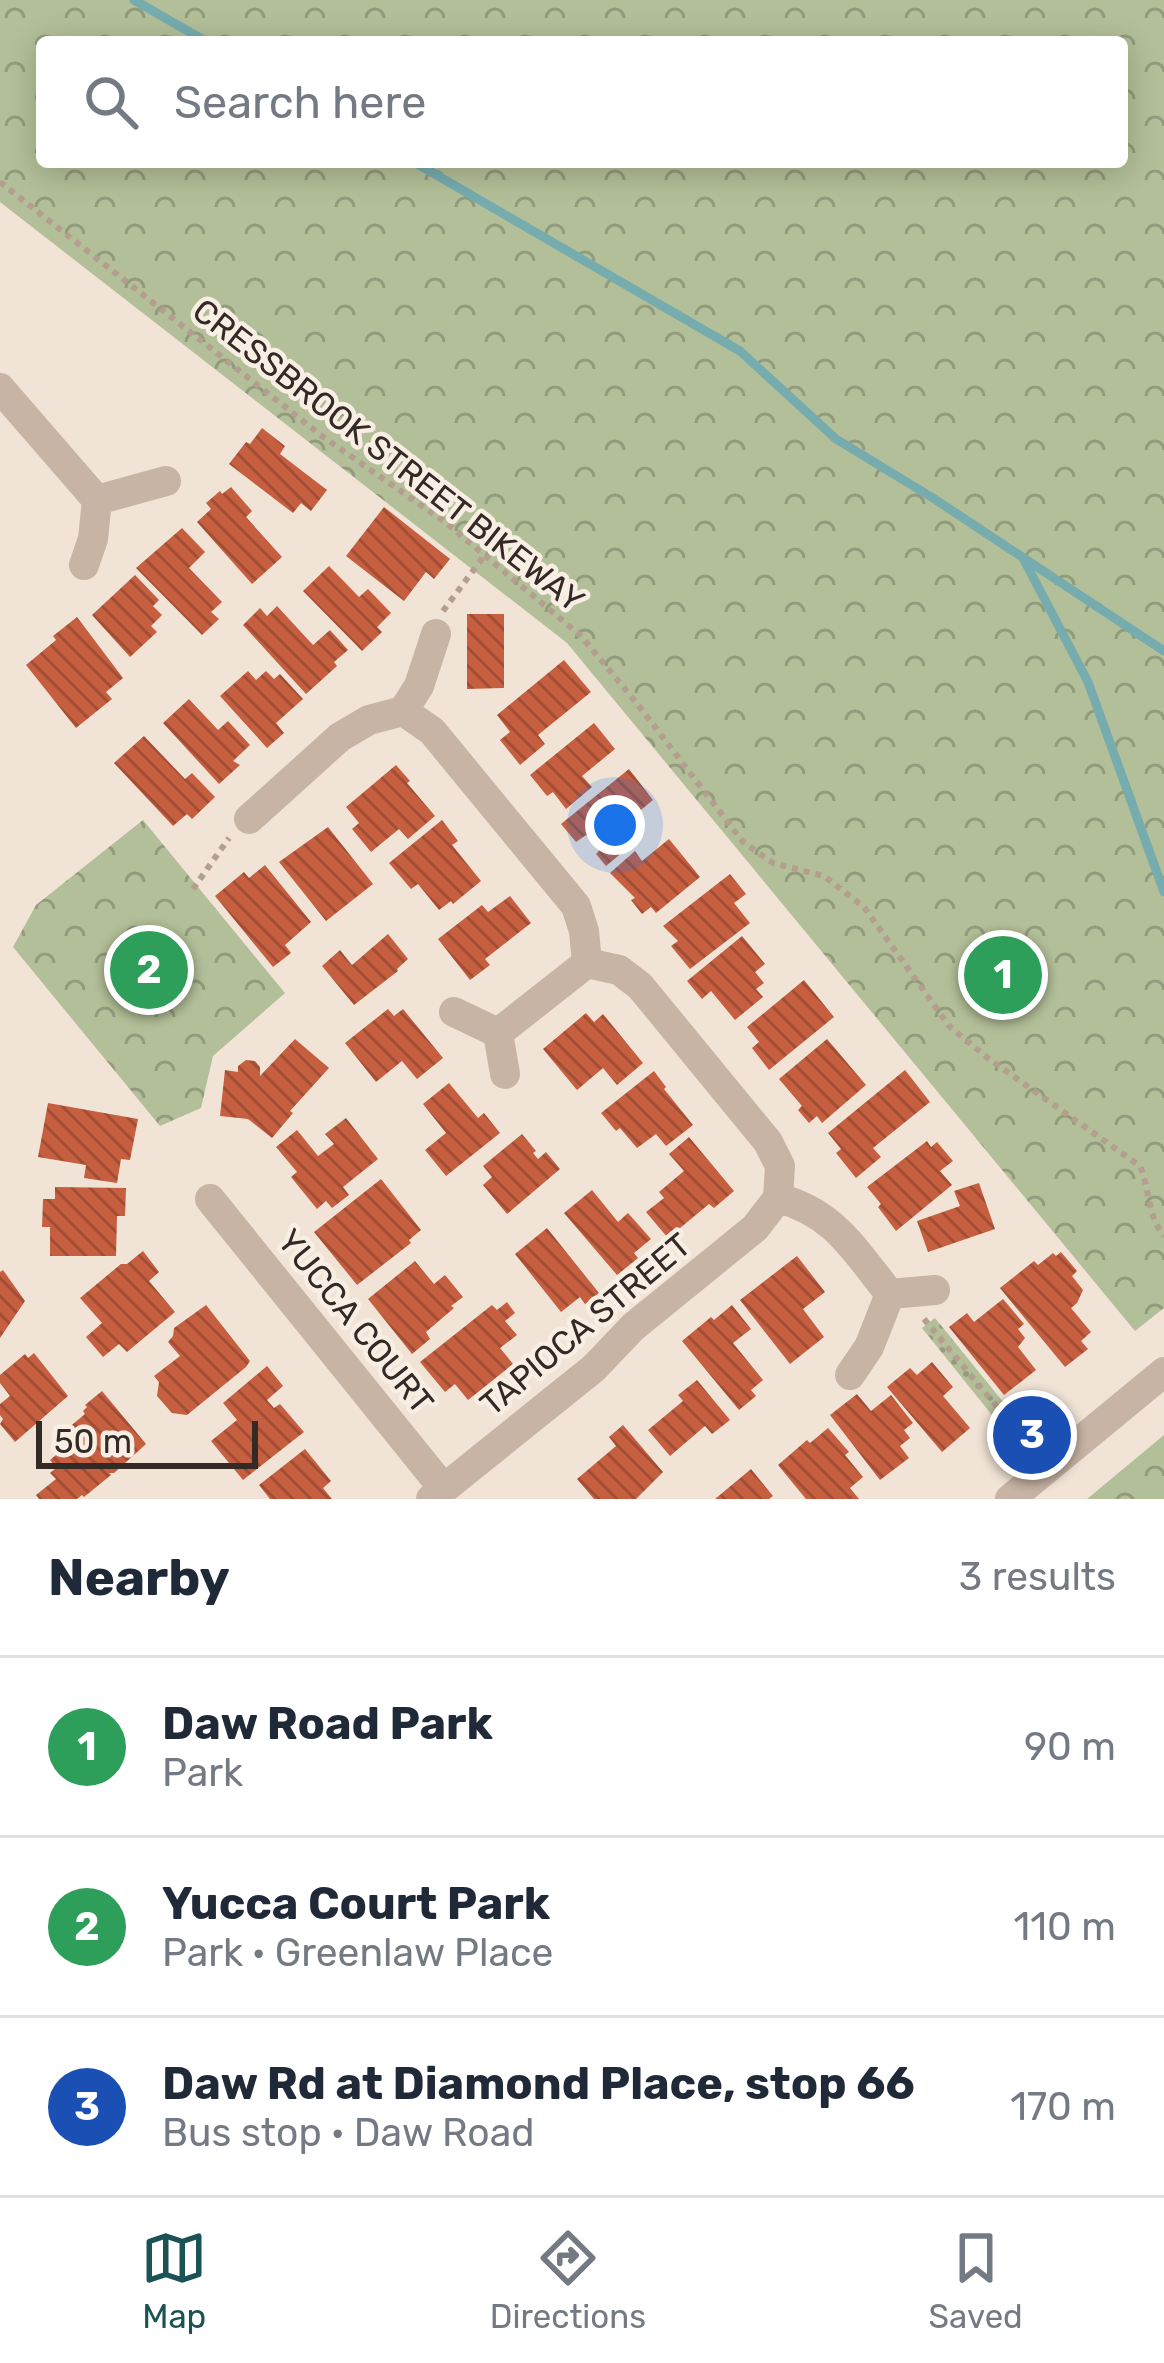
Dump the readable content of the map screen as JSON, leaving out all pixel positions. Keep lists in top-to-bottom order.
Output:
{
  "streets": {
    "street": ["YUCCA COURT", "TAPIOCA STREET"],
    "path": ["CRESSBROOK STREET BIKEWAY"]
  },
  "crossings": [
    ["YUCCA COURT", "TAPIOCA STREET"]
  ],
  "scale_bar": "50 m",
  "page": {
    "search": "Search here",
    "pins": ["2", "1", "3"],
    "scale": "50 m",
    "heading": ["Nearby", "3 results"],
    "list": [
      {
        "mark": "1",
        "name": "Daw Road Park",
        "note": "Park",
        "value": "90 m"
      },
      {
        "mark": "2",
        "name": "Yucca Court Park",
        "note": "Park · Greenlaw Place",
        "value": "110 m"
      },
      {
        "mark": "3",
        "name": "Daw Rd at Diamond Place, stop 66",
        "note": "Bus stop · Daw Road",
        "value": "170 m"
      }
    ],
    "nav": ["Map", "Directions", "Saved"]
  }
}
